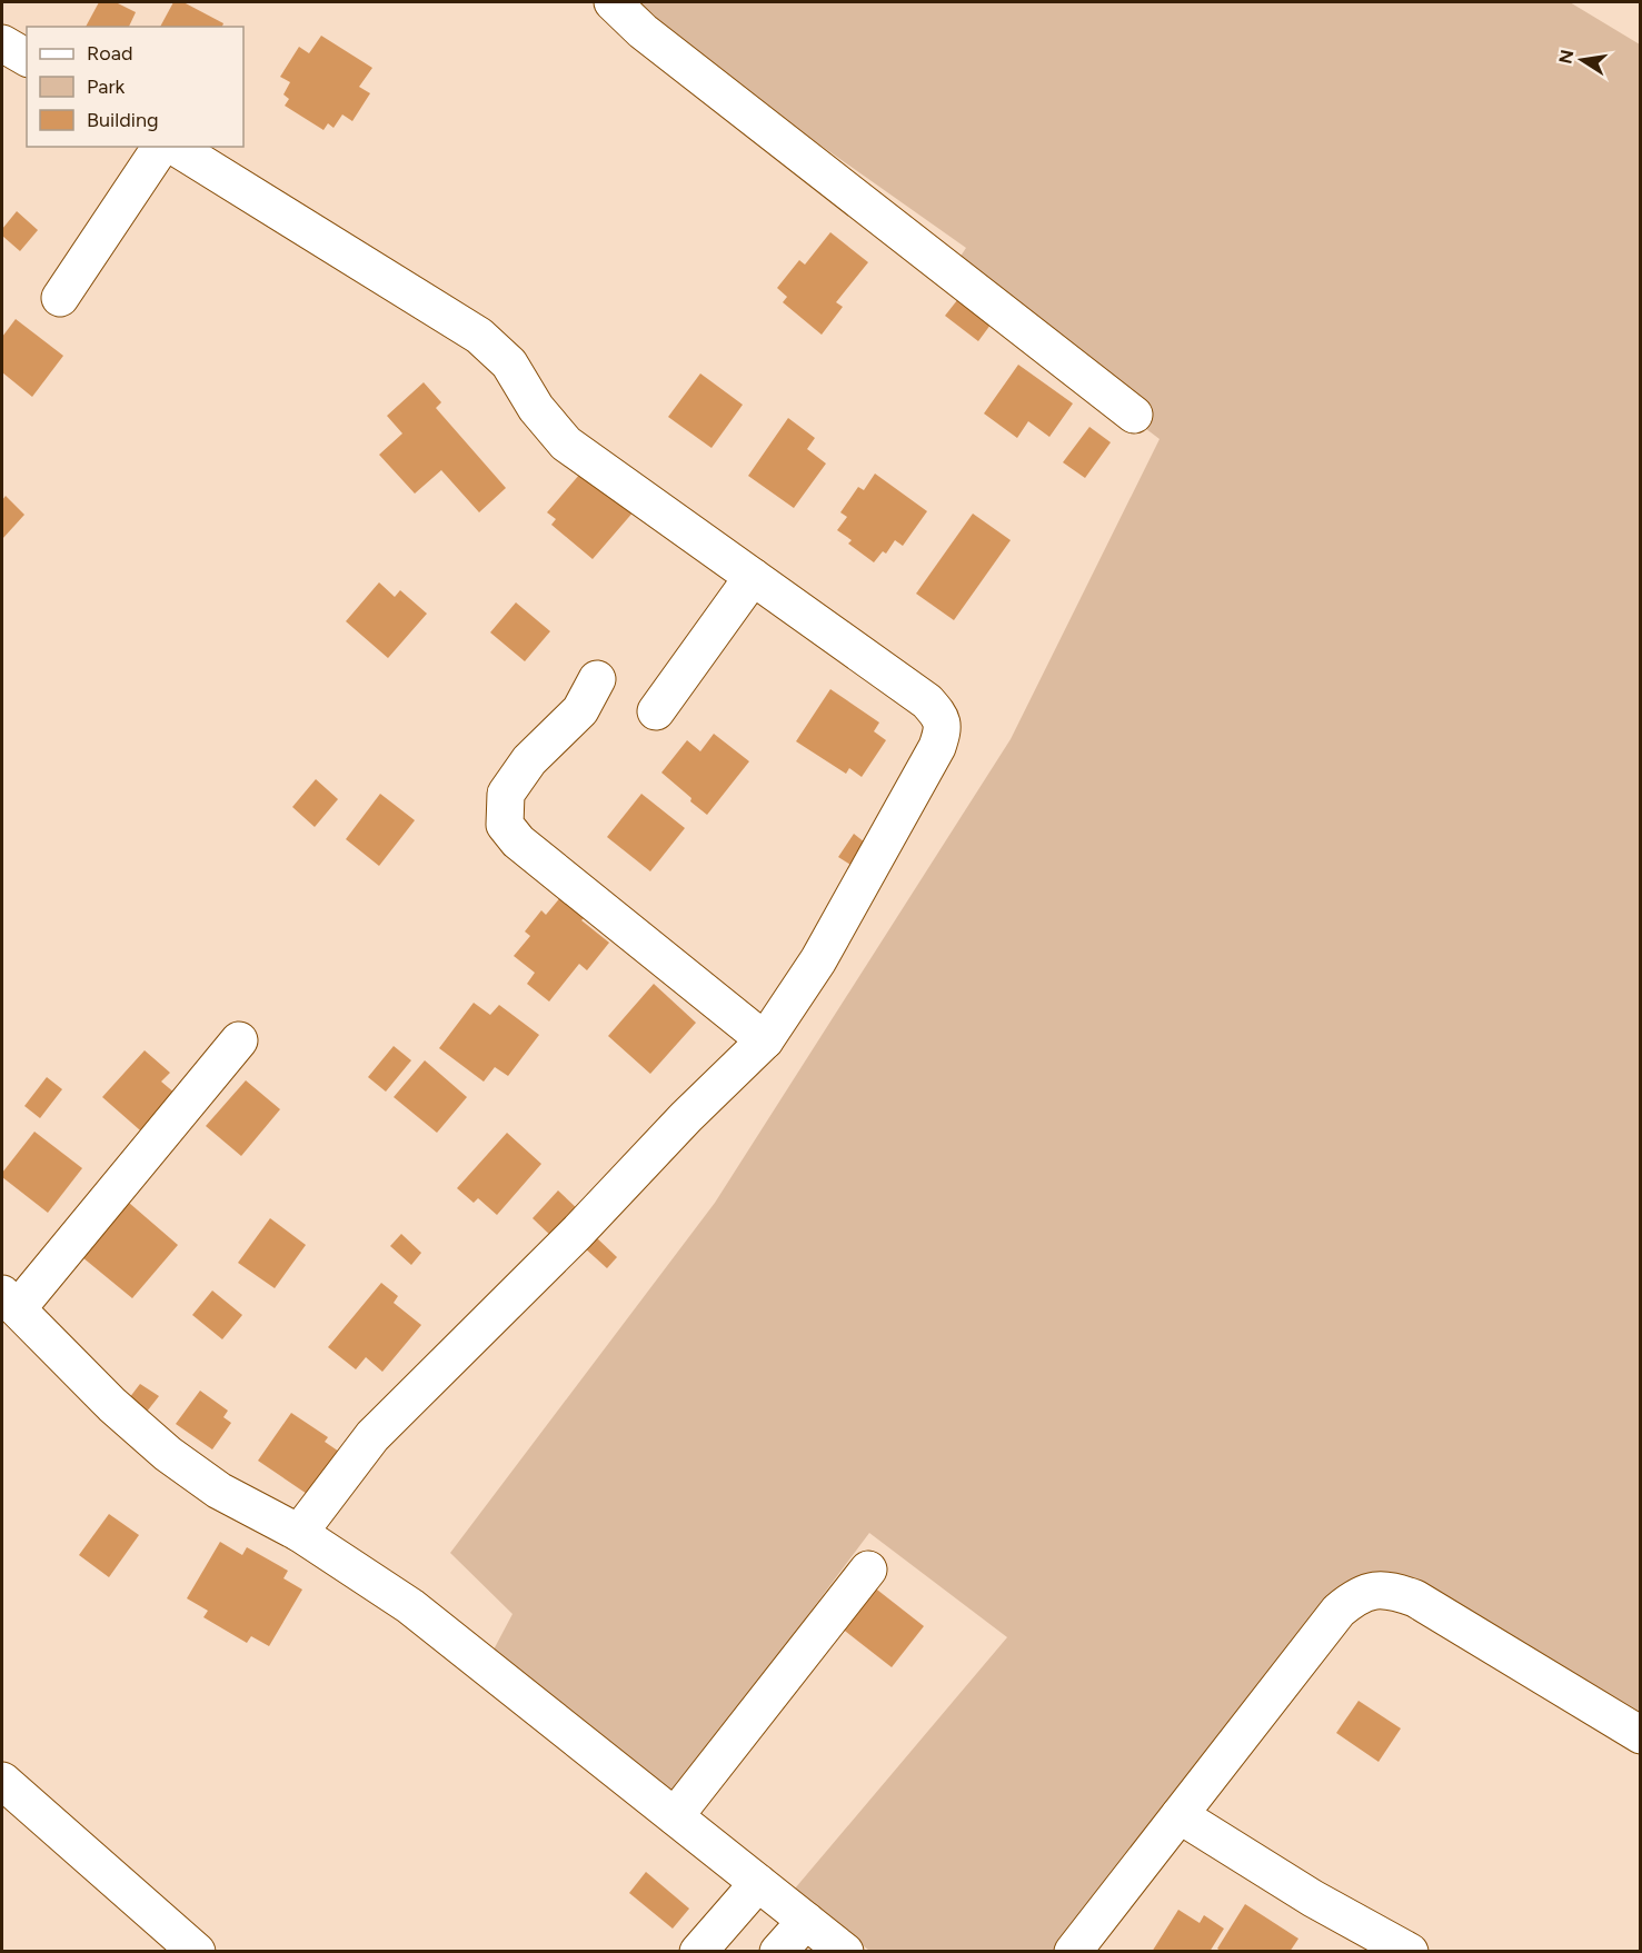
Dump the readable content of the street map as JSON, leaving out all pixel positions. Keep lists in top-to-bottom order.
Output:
{
  "legend": ["Road", "Park", "Building"],
  "north": "left"
}
